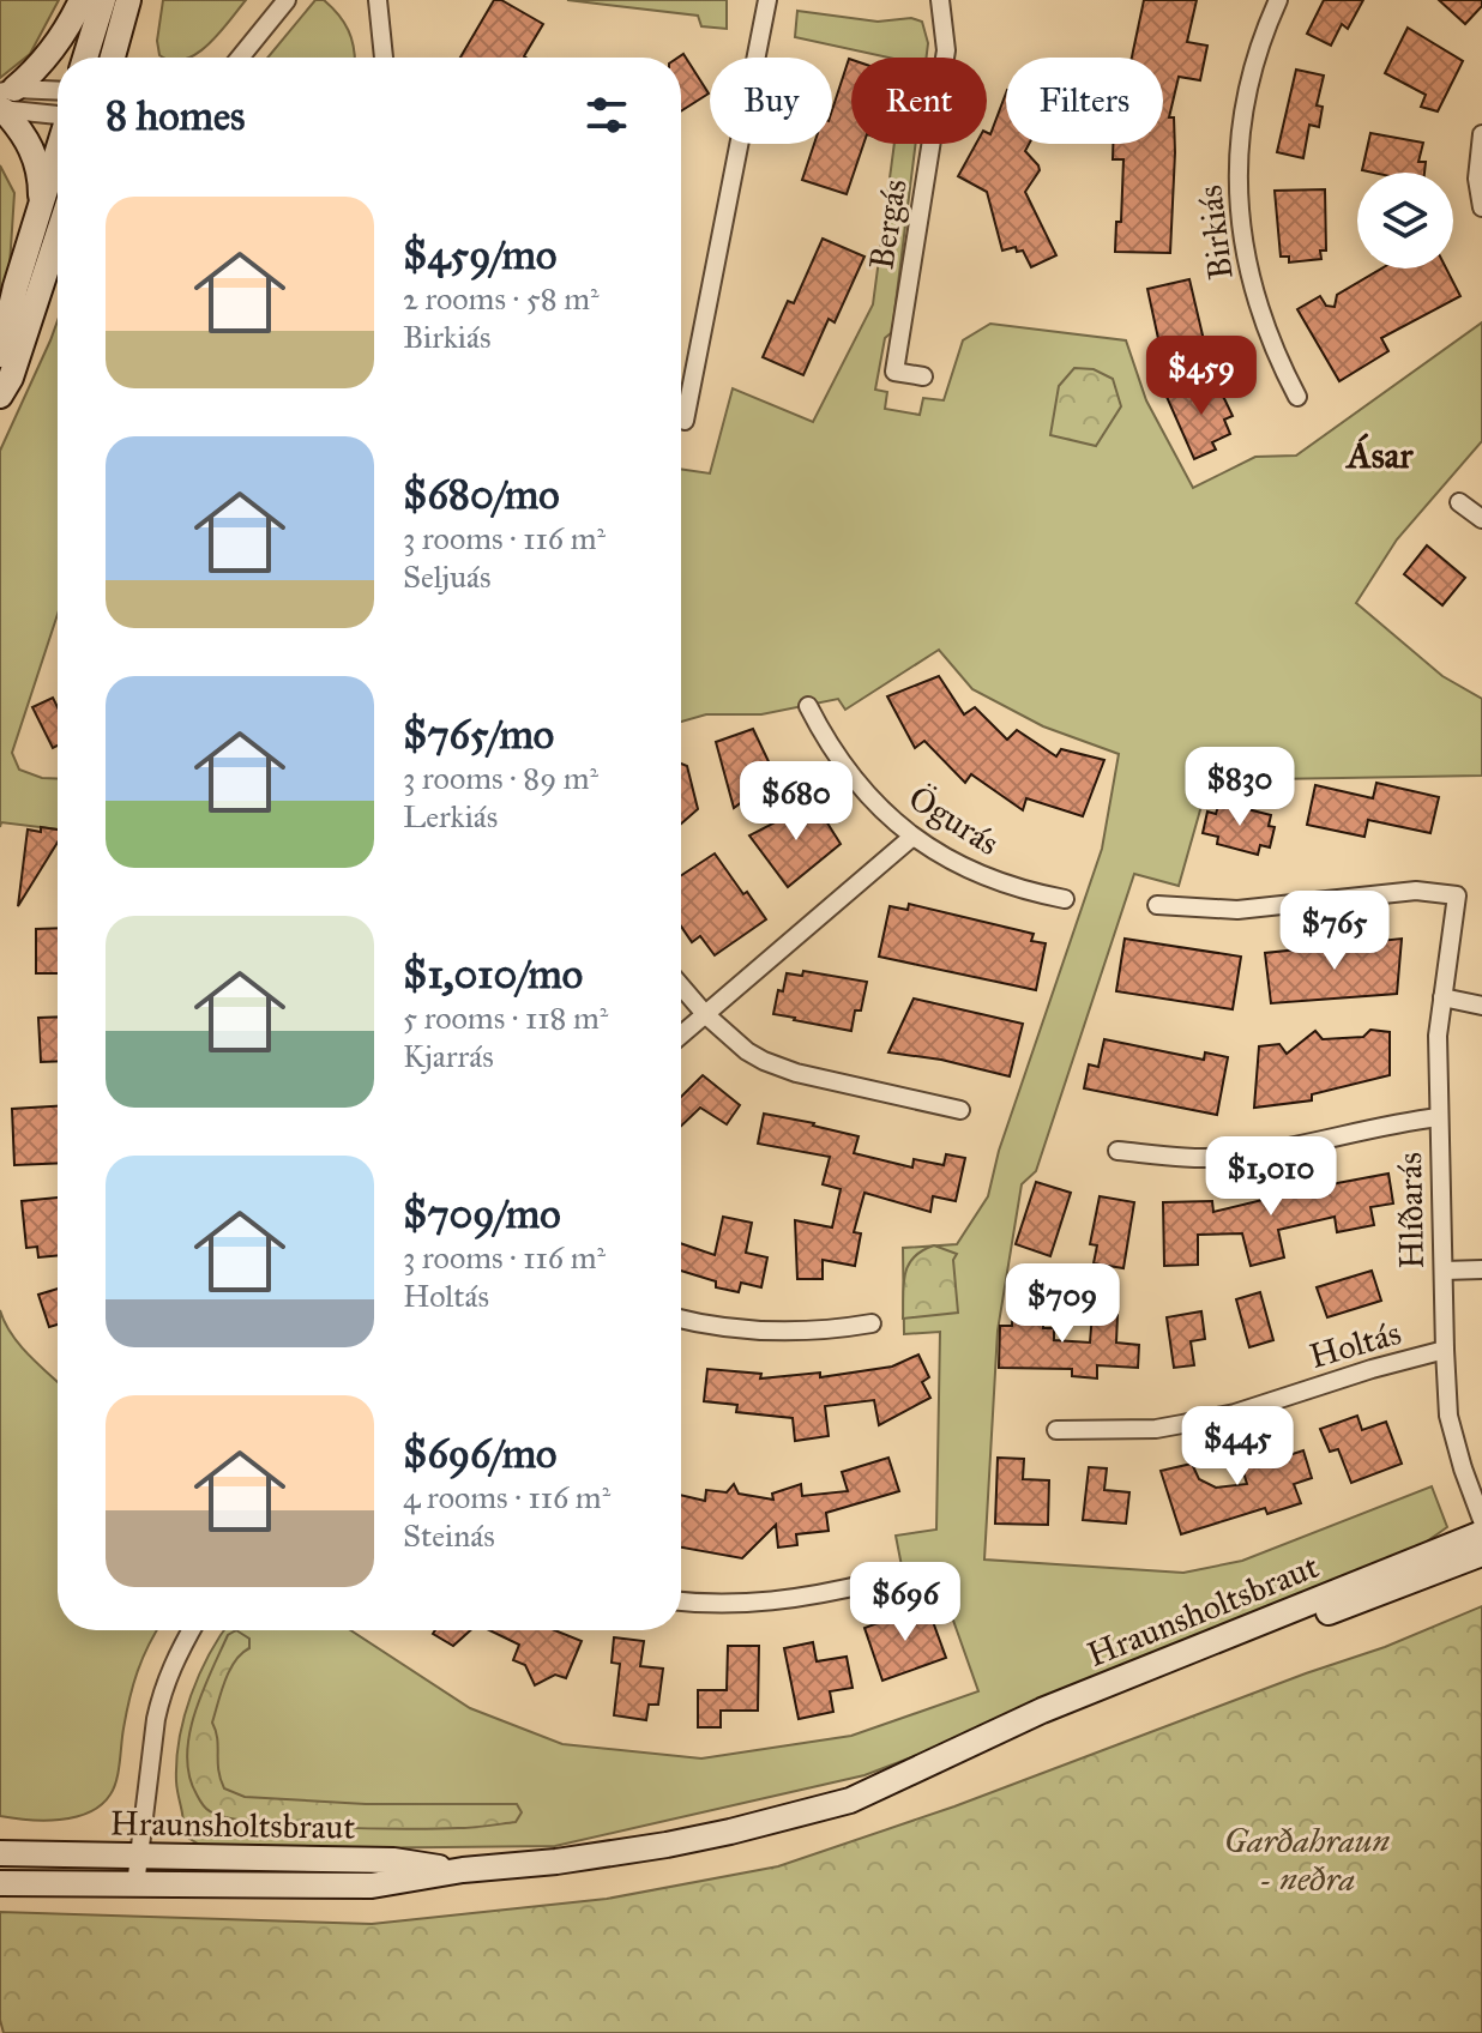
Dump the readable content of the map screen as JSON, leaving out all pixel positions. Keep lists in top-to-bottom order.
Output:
{
  "streets": {
    "street": [
      "Bergás",
      "Birkiás",
      "Ögurás",
      "Hlíðarás",
      "Holtás",
      "Hraunsholtsbraut"
    ]
  },
  "crossings": [
    ["Hlíðarás", "Holtás"]
  ],
  "districts": ["Ásar"],
  "parks": ["Garðahraun - neðra"],
  "page": {
    "chip": ["Buy", "Rent", "Filters"],
    "heading": "8 homes",
    "list": [
      {
        "name": "$459/mo",
        "note": "2 rooms · 58 m² · Birkiás"
      },
      {
        "name": "$680/mo",
        "note": "3 rooms · 116 m² · Seljuás"
      },
      {
        "name": "$765/mo",
        "note": "3 rooms · 89 m² · Lerkiás"
      },
      {
        "name": "$1,010/mo",
        "note": "5 rooms · 118 m² · Kjarrás"
      },
      {
        "name": "$709/mo",
        "note": "3 rooms · 116 m² · Holtás"
      },
      {
        "name": "$696/mo",
        "note": "4 rooms · 116 m² · Steinás"
      }
    ],
    "price": [
      "$459",
      "$830",
      "$680",
      "$765",
      "$1,010",
      "$709",
      "$445",
      "$696"
    ]
  }
}
